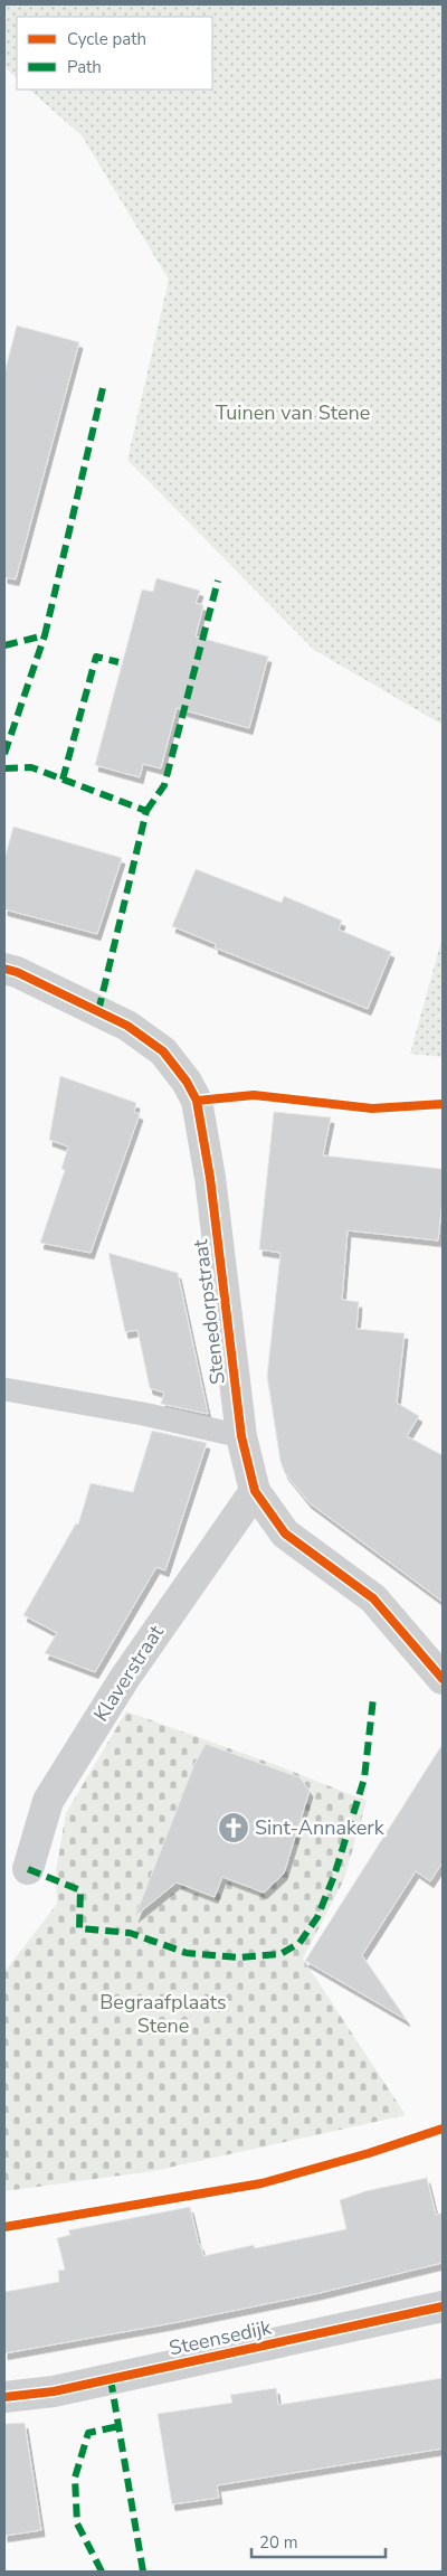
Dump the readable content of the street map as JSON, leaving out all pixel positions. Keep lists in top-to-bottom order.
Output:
{
  "streets": {
    "street": ["Stenedorpstraat", "Klaverstraat", "Steensedijk"]
  },
  "crossings": [
    ["Stenedorpstraat", "Klaverstraat"]
  ],
  "parks": ["Tuinen van Stene", "Begraafplaats Stene"],
  "places": {
    "church": ["Sint-Annakerk"]
  },
  "legend": ["Cycle path", "Path"],
  "scale_bar": "20 m"
}
